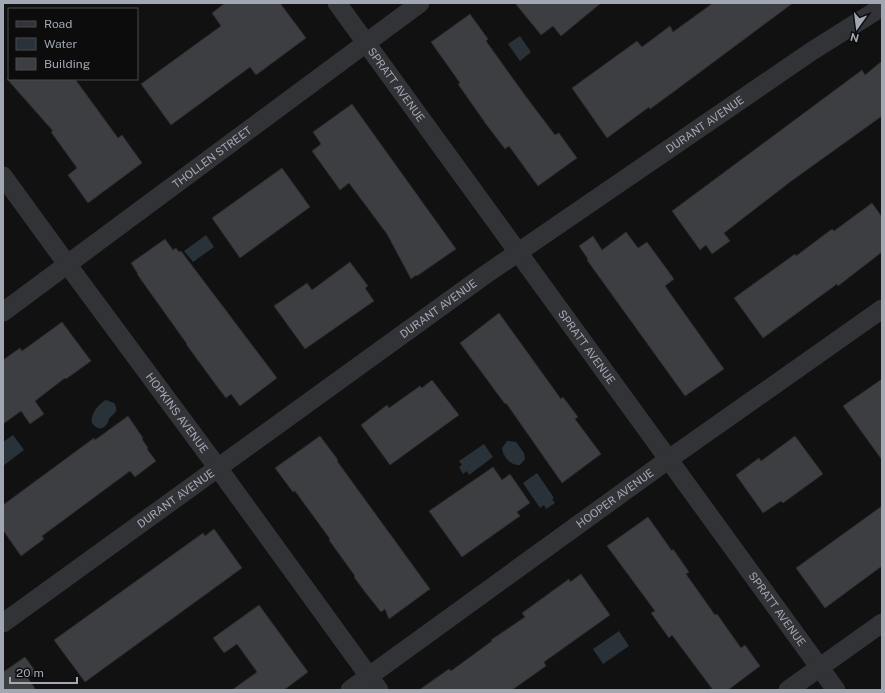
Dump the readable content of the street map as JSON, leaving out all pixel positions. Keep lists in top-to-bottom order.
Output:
{
  "streets": {
    "street": [
      "SPRATT AVENUE",
      "DURANT AVENUE",
      "THOLLEN STREET",
      "HOPKINS AVENUE",
      "HOOPER AVENUE"
    ]
  },
  "crossings": [
    ["SPRATT AVENUE", "DURANT AVENUE"],
    ["SPRATT AVENUE", "THOLLEN STREET"],
    ["SPRATT AVENUE", "HOOPER AVENUE"],
    ["DURANT AVENUE", "HOPKINS AVENUE"],
    ["THOLLEN STREET", "HOPKINS AVENUE"],
    ["HOPKINS AVENUE", "HOOPER AVENUE"]
  ],
  "legend": ["Road", "Water", "Building"],
  "scale_bar": "20 m",
  "north": "bottom"
}
